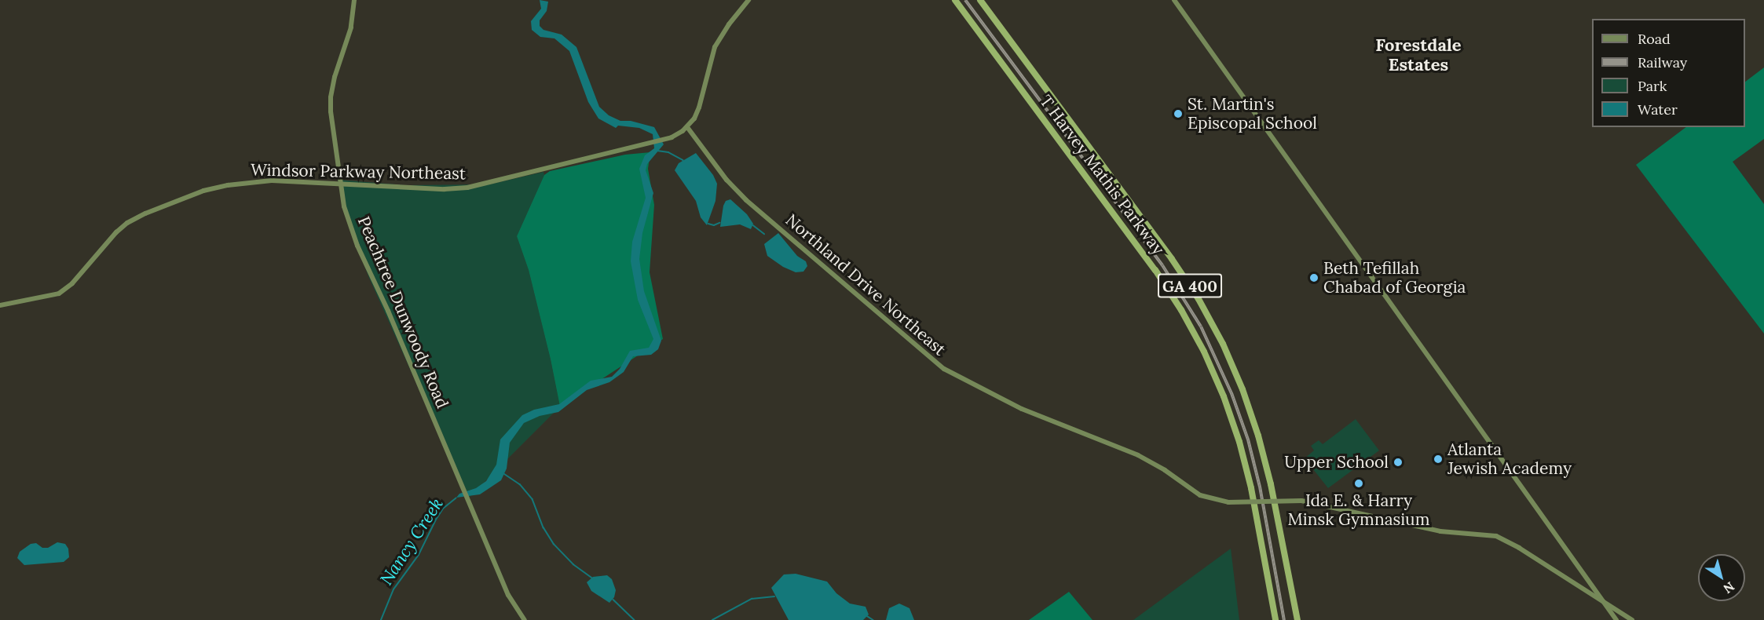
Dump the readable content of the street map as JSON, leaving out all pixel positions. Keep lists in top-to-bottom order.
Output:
{
  "streets": {
    "highway": ["T Harvey Mathis Parkway", "GA 400"],
    "street": ["Windsor Parkway Northeast", "Northland Drive Northeast", "Peachtree Dunwoody Road"]
  },
  "crossings": [
    ["Windsor Parkway Northeast", "Northland Drive Northeast"],
    ["Windsor Parkway Northeast", "Peachtree Dunwoody Road"]
  ],
  "districts": ["Forestdale Estates"],
  "water": ["Nancy Creek"],
  "places": [
    "St. Martin's Episcopal School",
    "Beth Tefillah Chabad of Georgia",
    "Atlanta Jewish Academy",
    "Upper School",
    "Ida E. & Harry Minsk Gymnasium"
  ],
  "legend": [
    "Road",
    "Railway",
    "Park",
    "Water"
  ],
  "north": "bottom right"
}
